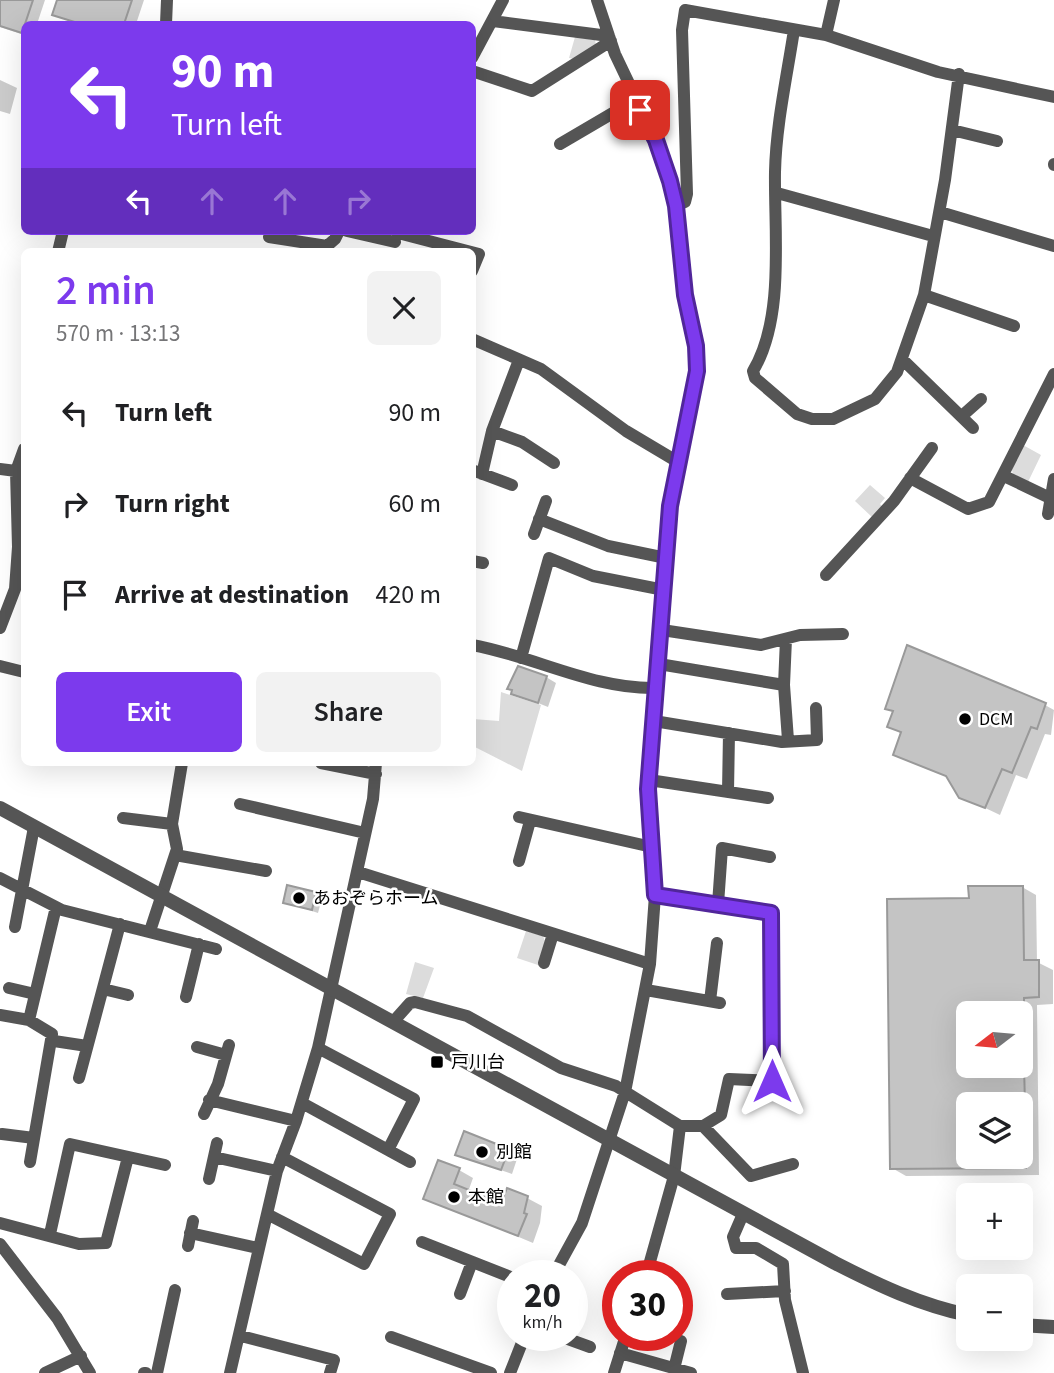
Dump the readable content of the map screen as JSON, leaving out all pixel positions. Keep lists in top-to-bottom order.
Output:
{
  "places": {
    "other": [
      "DCM",
      "あおぞらホーム",
      "別館",
      "本館"
    ],
    "transit": ["戸川台"]
  },
  "north": "left",
  "page": {
    "turn": ["90 m", "Turn left"],
    "heading": ["2 min", "570 m · 13:13"],
    "list": [
      {
        "name": "Turn left",
        "value": "90 m"
      },
      {
        "name": "Turn right",
        "value": "60 m"
      },
      {
        "name": "Arrive at destination",
        "value": "420 m"
      }
    ],
    "buttons": ["Exit", "Share"],
    "map_buttons": ["+", "−"],
    "speed": "20 km/h",
    "limit": "30"
  }
}
